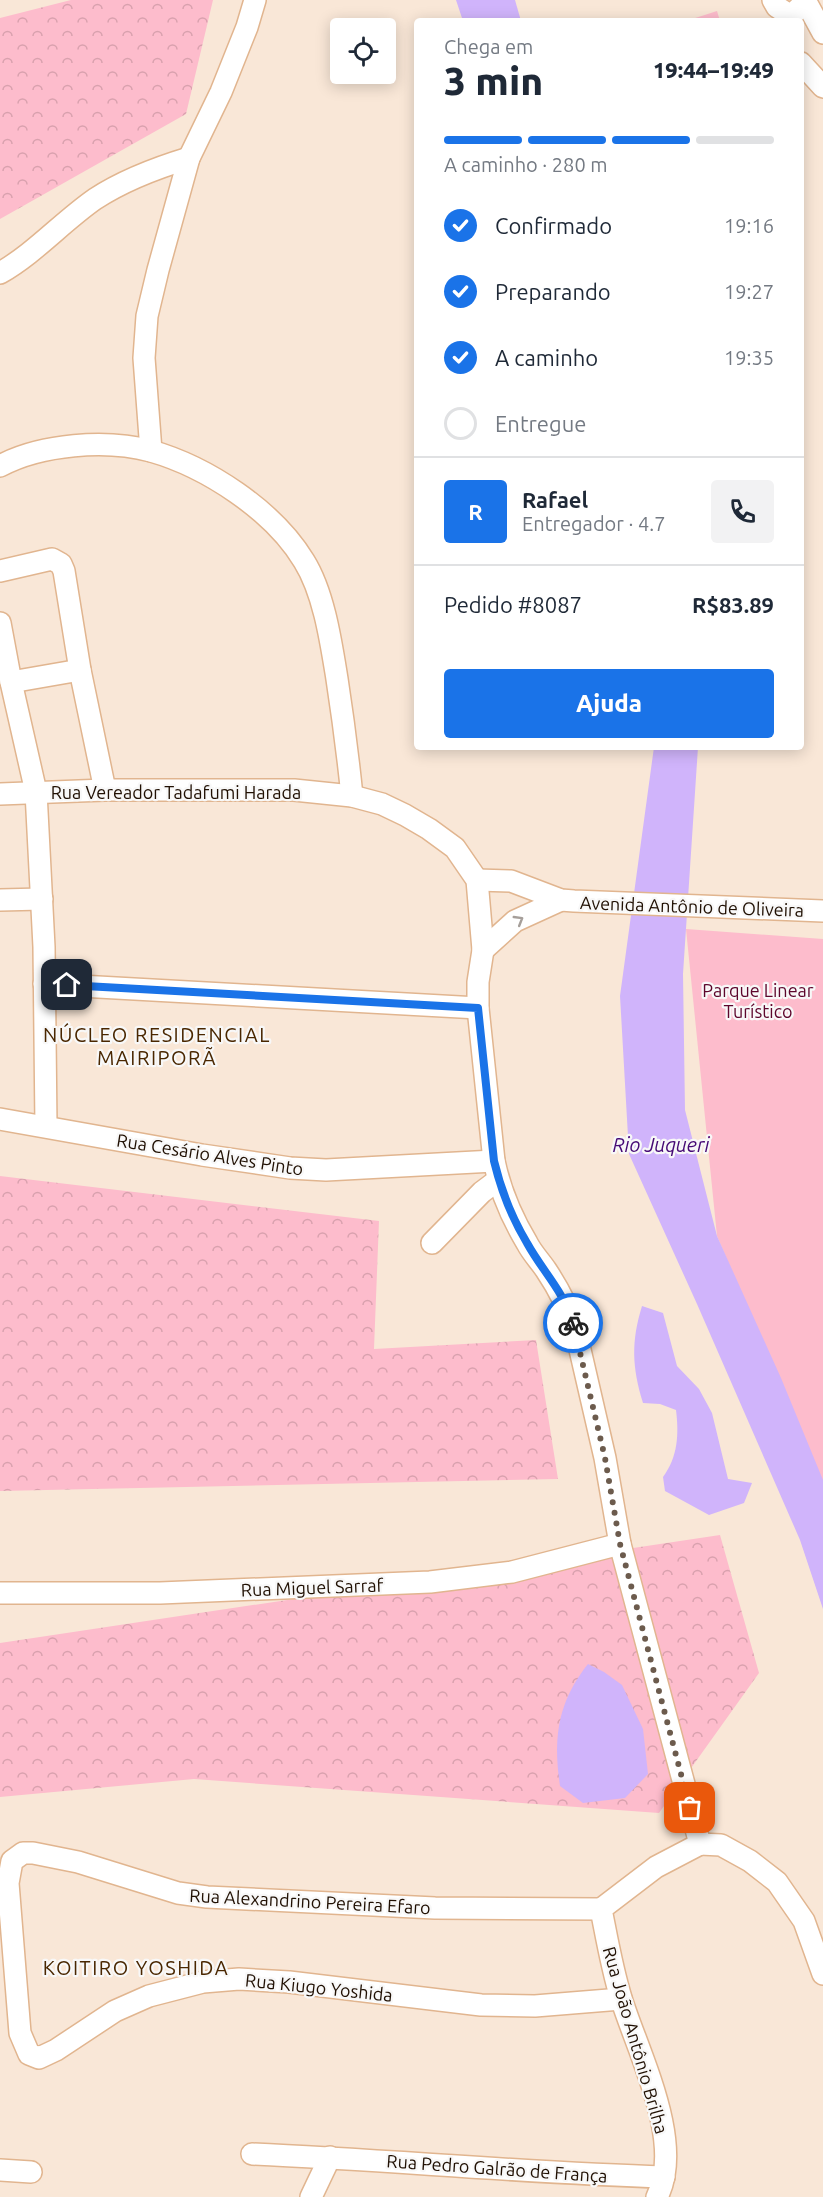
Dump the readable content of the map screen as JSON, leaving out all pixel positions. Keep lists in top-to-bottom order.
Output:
{
  "streets": {
    "street": [
      "Rua Vereador Tadafumi Harada",
      "Avenida Antônio de Oliveira",
      "Rua Cesário Alves Pinto",
      "Rua Miguel Sarraf",
      "Rua Alexandrino Pereira Efaro",
      "Rua Kiugo Yoshida",
      "Rua João Antônio Brilha",
      "Rua Pedro Galrão de França"
    ]
  },
  "crossings": [
    ["Rua Vereador Tadafumi Harada", "Avenida Antônio de Oliveira"],
    ["Rua Alexandrino Pereira Efaro", "Rua Kiugo Yoshida"],
    ["Rua Alexandrino Pereira Efaro", "Rua João Antônio Brilha"],
    ["Rua Kiugo Yoshida", "Rua João Antônio Brilha"],
    ["Rua João Antônio Brilha", "Rua Pedro Galrão de França"]
  ],
  "districts": ["NÚCLEO RESIDENCIAL MAIRIPORÃ", "KOITIRO YOSHIDA"],
  "water": ["Rio Juqueri"],
  "parks": ["Parque Linear Turístico"],
  "page": {
    "heading": ["3 min", "Chega em", "19:44–19:49"],
    "panel": [
      "Rafael",
      "Entregador · 4.7",
      "Pedido #8087",
      "R$83.89"
    ],
    "bar": "A caminho · 280 m",
    "list": [
      ["Confirmado", "19:16"],
      ["Preparando", "19:27"],
      ["A caminho", "19:35"],
      "Entregue"
    ],
    "round": "R",
    "buttons": "Ajuda"
  }
}
